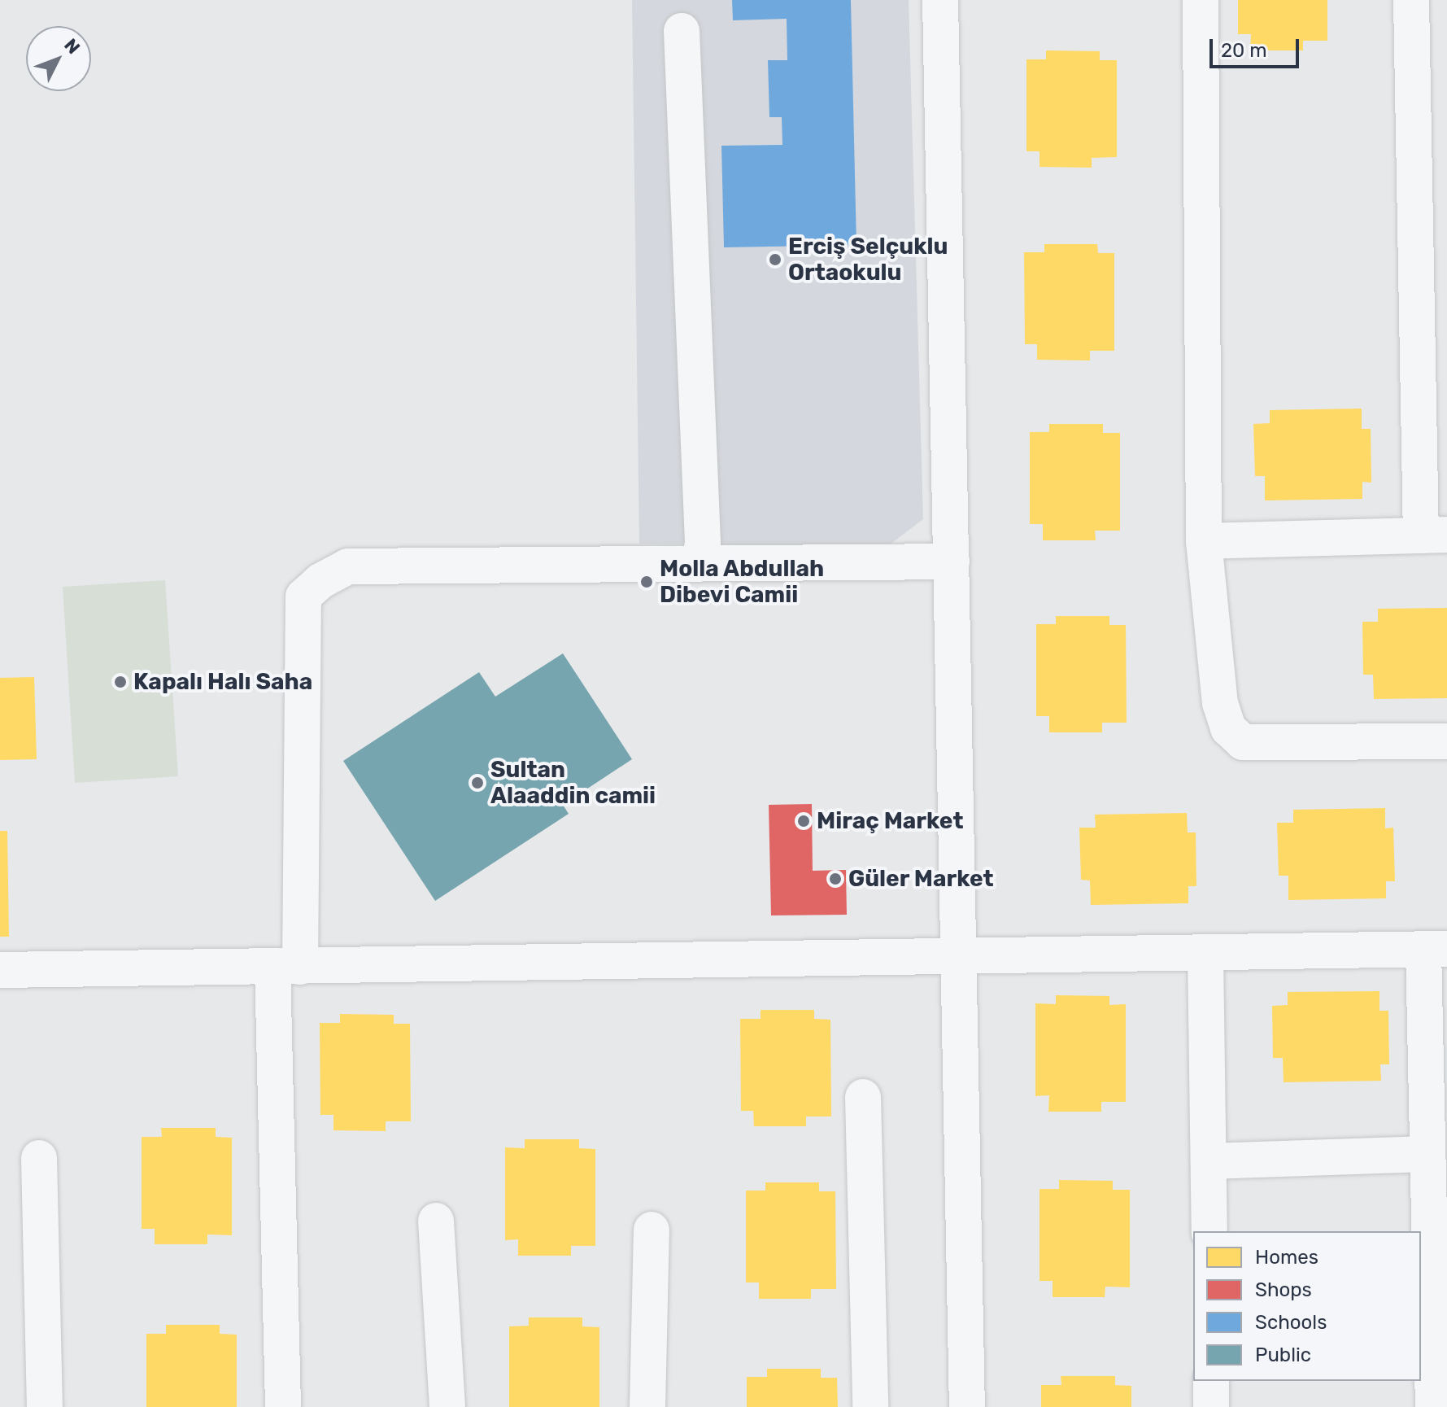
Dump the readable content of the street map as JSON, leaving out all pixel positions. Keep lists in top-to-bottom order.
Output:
{
  "places": [
    "Erciş Selçuklu Ortaokulu",
    "Molla Abdullah Dibevi Camii",
    "Kapalı Halı Saha",
    "Sultan Alaaddin camii",
    "Miraç Market",
    "Güler Market"
  ],
  "legend": [
    "Homes",
    "Shops",
    "Schools",
    "Public"
  ],
  "scale_bar": "20 m",
  "north": "top right"
}
